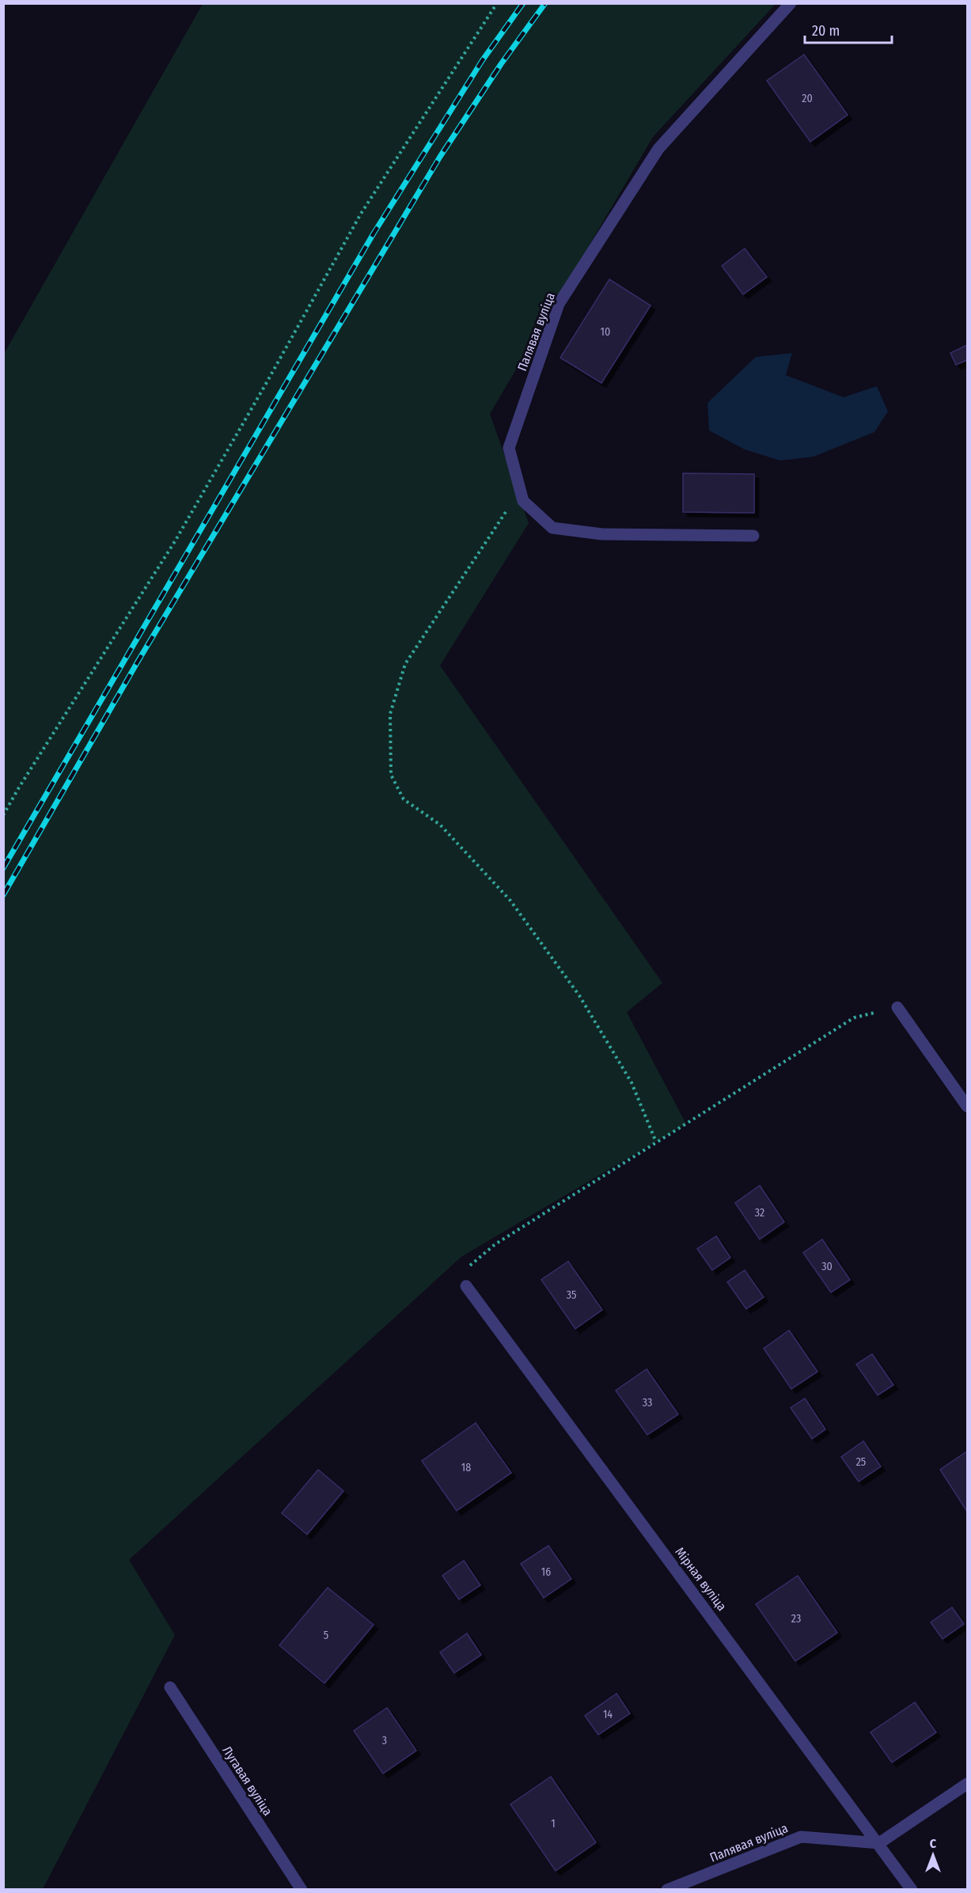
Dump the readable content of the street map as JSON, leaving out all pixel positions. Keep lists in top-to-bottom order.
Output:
{
  "streets": {
    "street": ["Палявая вуліца", "Мірная вуліца", "Лугавая вуліца"]
  },
  "crossings": [
    ["Палявая вуліца", "Мірная вуліца"]
  ],
  "house_numbers": [
    "20",
    "10",
    "32",
    "30",
    "35",
    "33",
    "25",
    "18",
    "16",
    "23",
    "5",
    "14",
    "3",
    "1"
  ],
  "scale_bar": "20 m",
  "north": "top"
}
